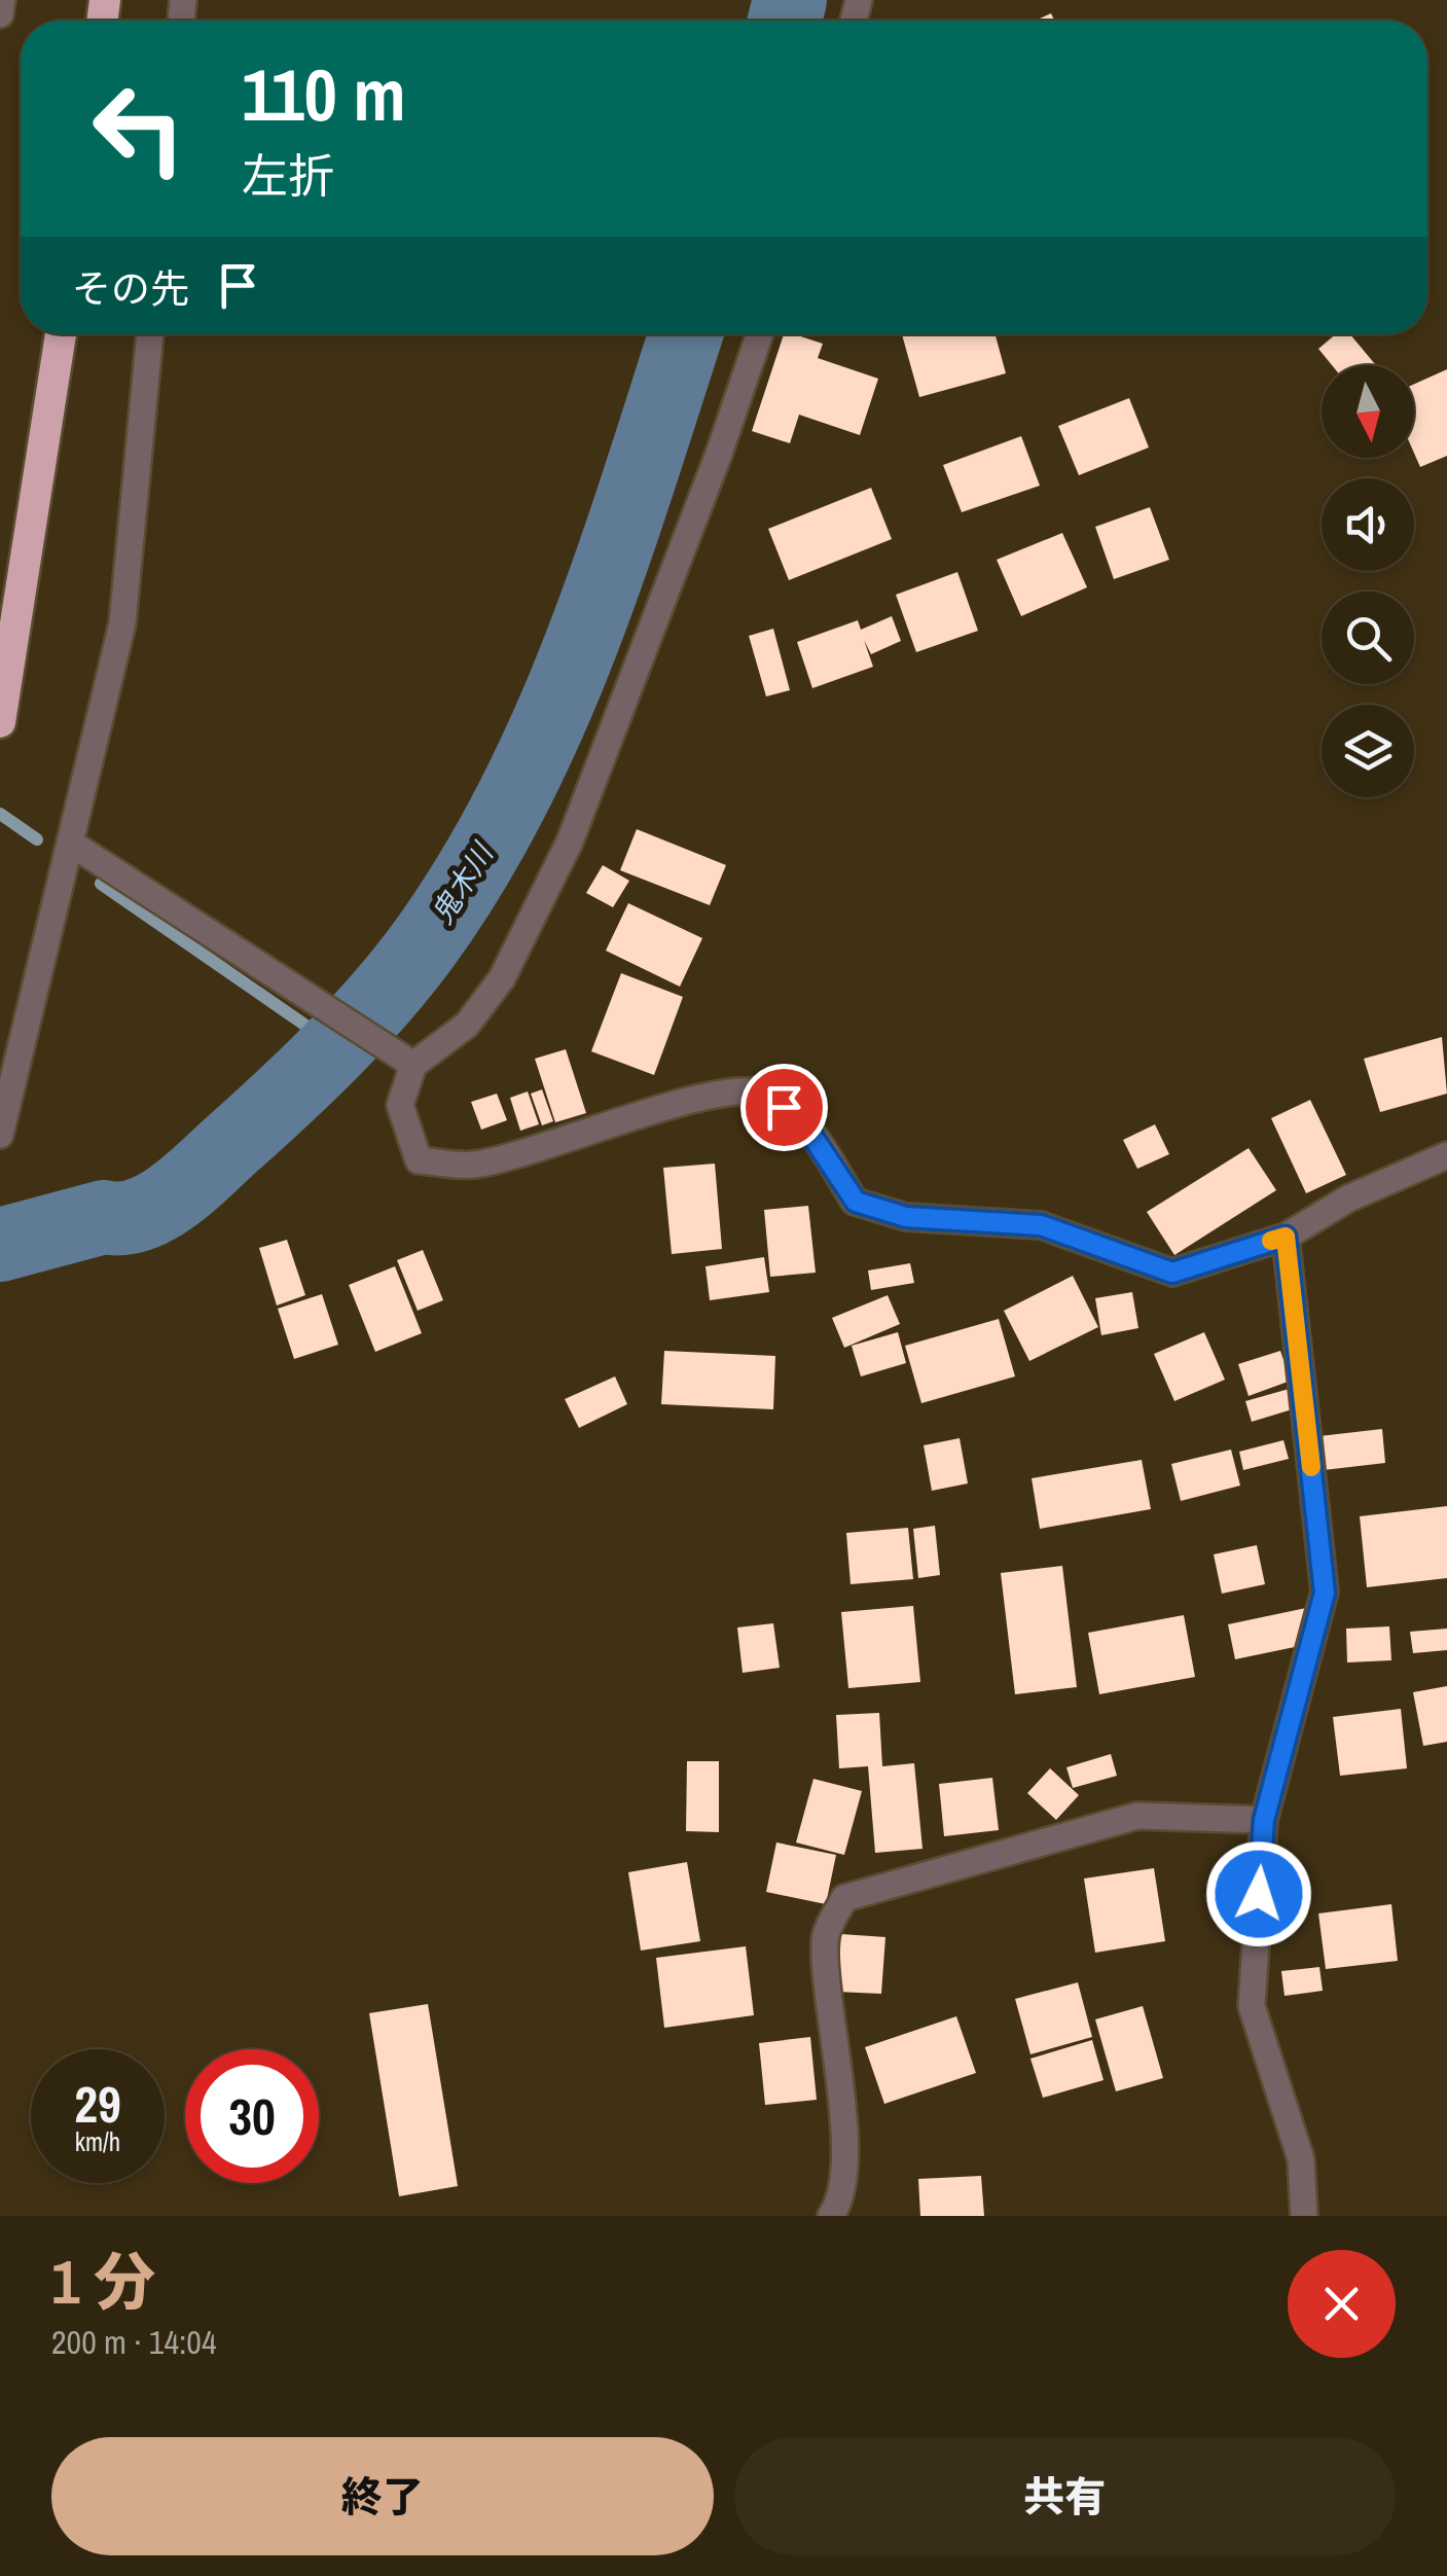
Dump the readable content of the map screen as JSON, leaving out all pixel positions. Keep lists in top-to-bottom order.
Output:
{
  "water": ["鬼木川"],
  "north": "bottom",
  "page": {
    "turn": ["110 m", "左折"],
    "then": "その先",
    "speed": "29 km/h",
    "limit": "30",
    "heading": ["1 分", "200 m · 14:04"],
    "buttons": ["終了", "共有"]
  }
}
